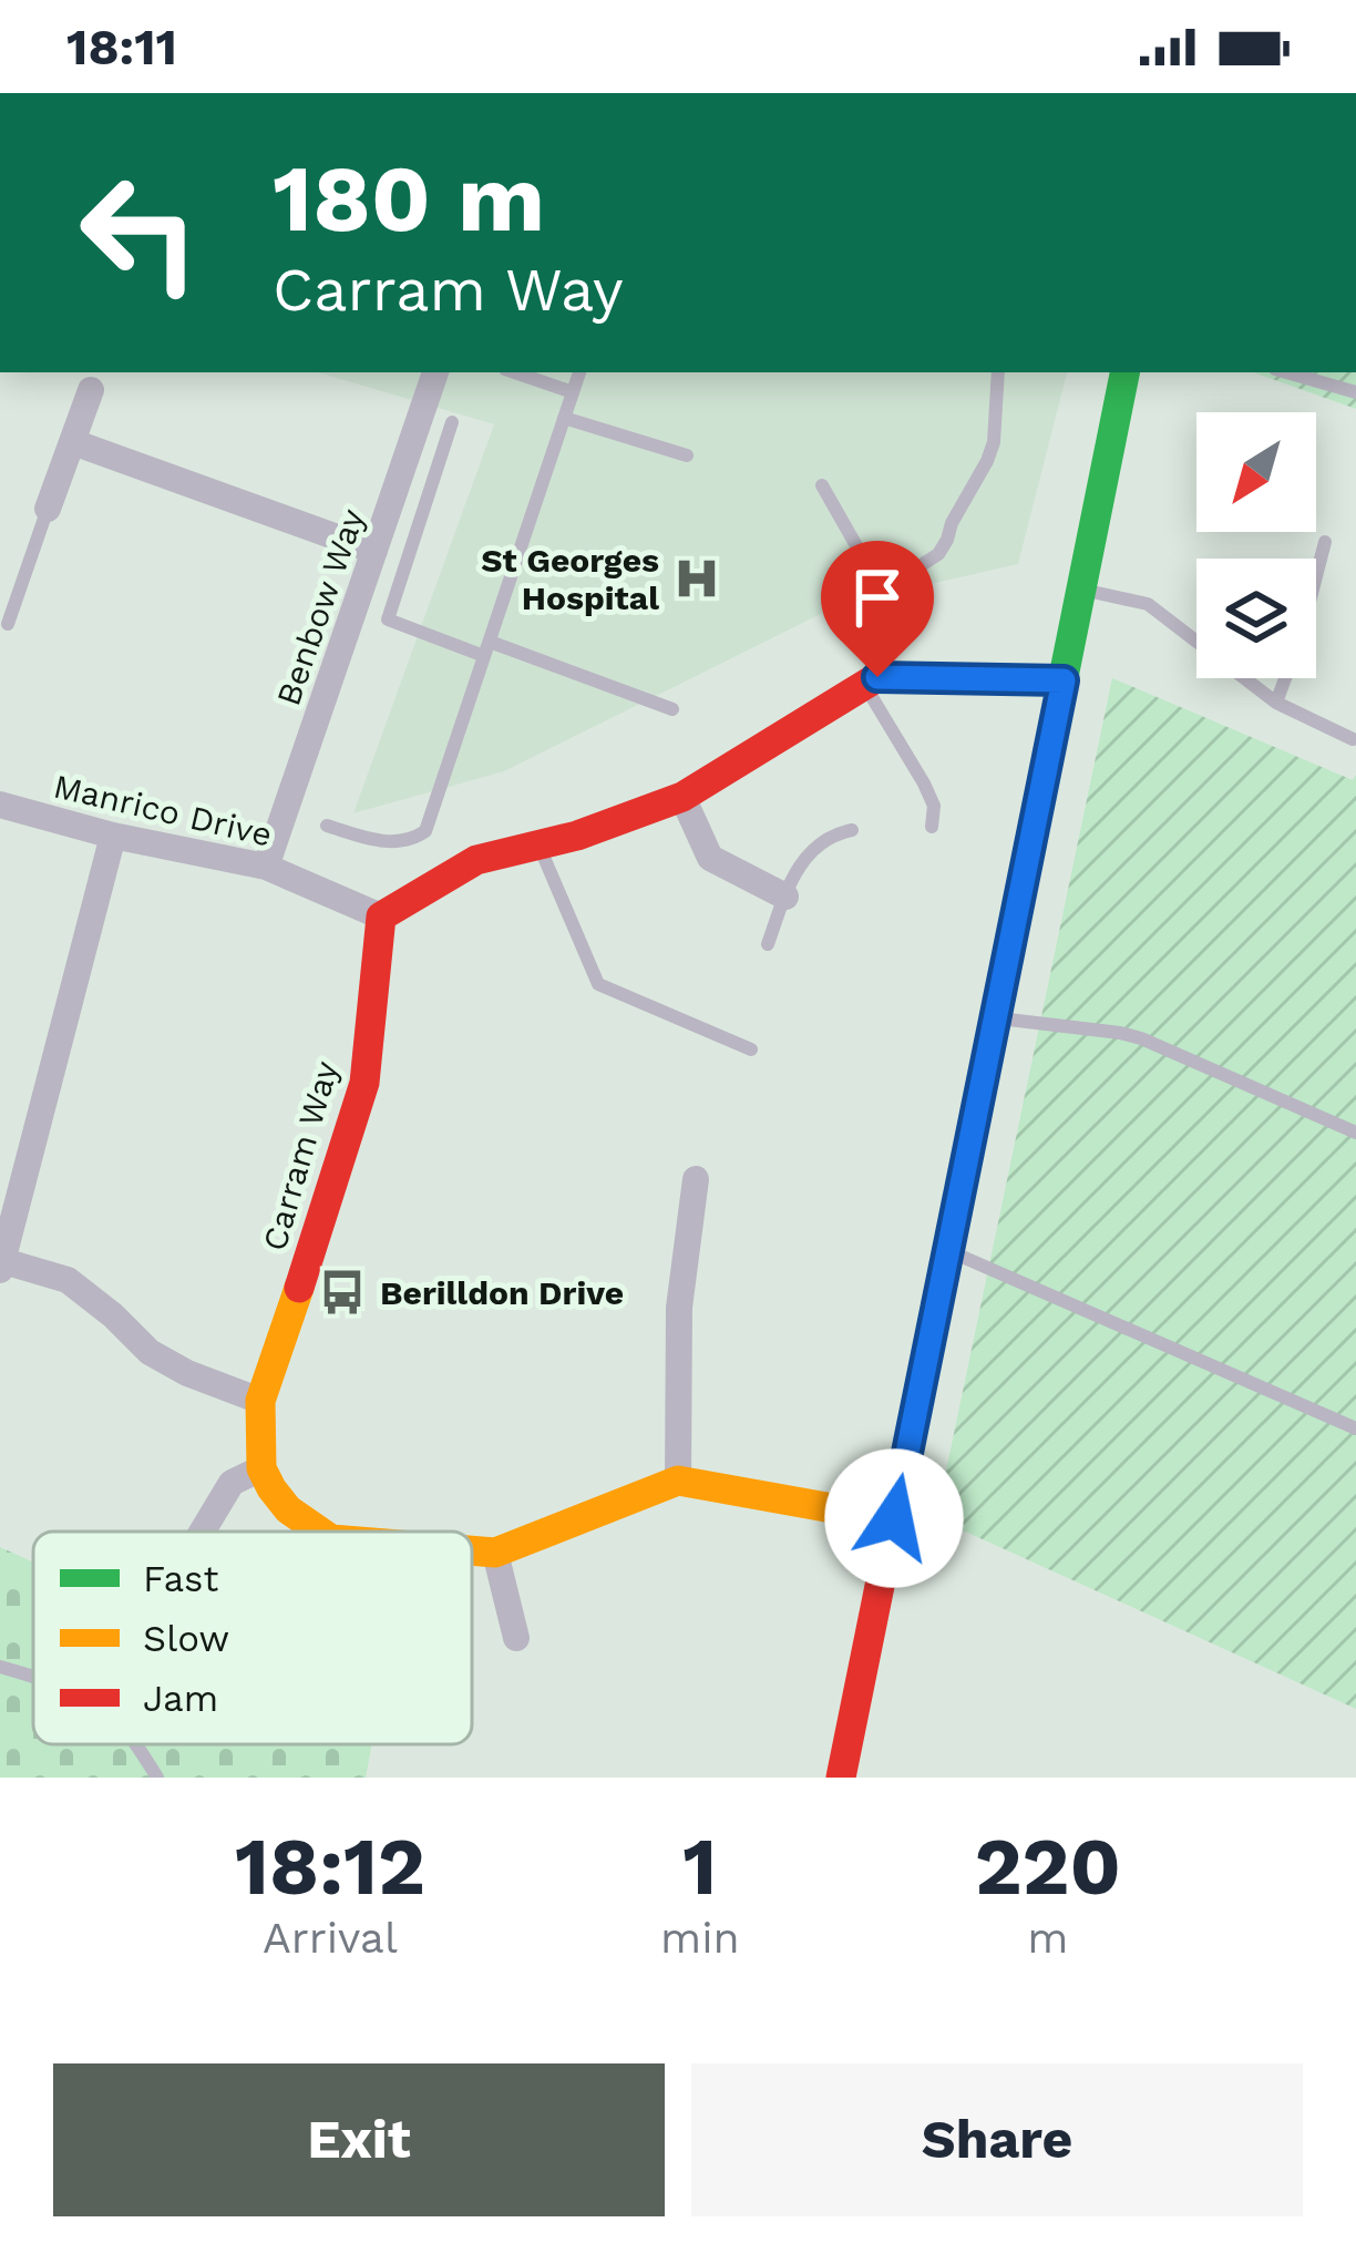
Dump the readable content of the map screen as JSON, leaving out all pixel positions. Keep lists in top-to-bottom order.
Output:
{
  "streets": {
    "street": ["Benbow Way", "Manrico Drive", "Carram Way"]
  },
  "crossings": [
    ["Benbow Way", "Manrico Drive"],
    ["Manrico Drive", "Carram Way"]
  ],
  "places": {
    "hospital": ["St Georges Hospital"],
    "bus stop": ["Berilldon Drive"]
  },
  "legend": ["Fast", "Slow", "Jam"],
  "north": "bottom left",
  "page": {
    "status": "18:11",
    "turn": ["180 m", "Carram Way"],
    "eta": [
      "18:12",
      "Arrival",
      "1",
      "min",
      "220",
      "m"
    ],
    "buttons": ["Exit", "Share"]
  }
}
